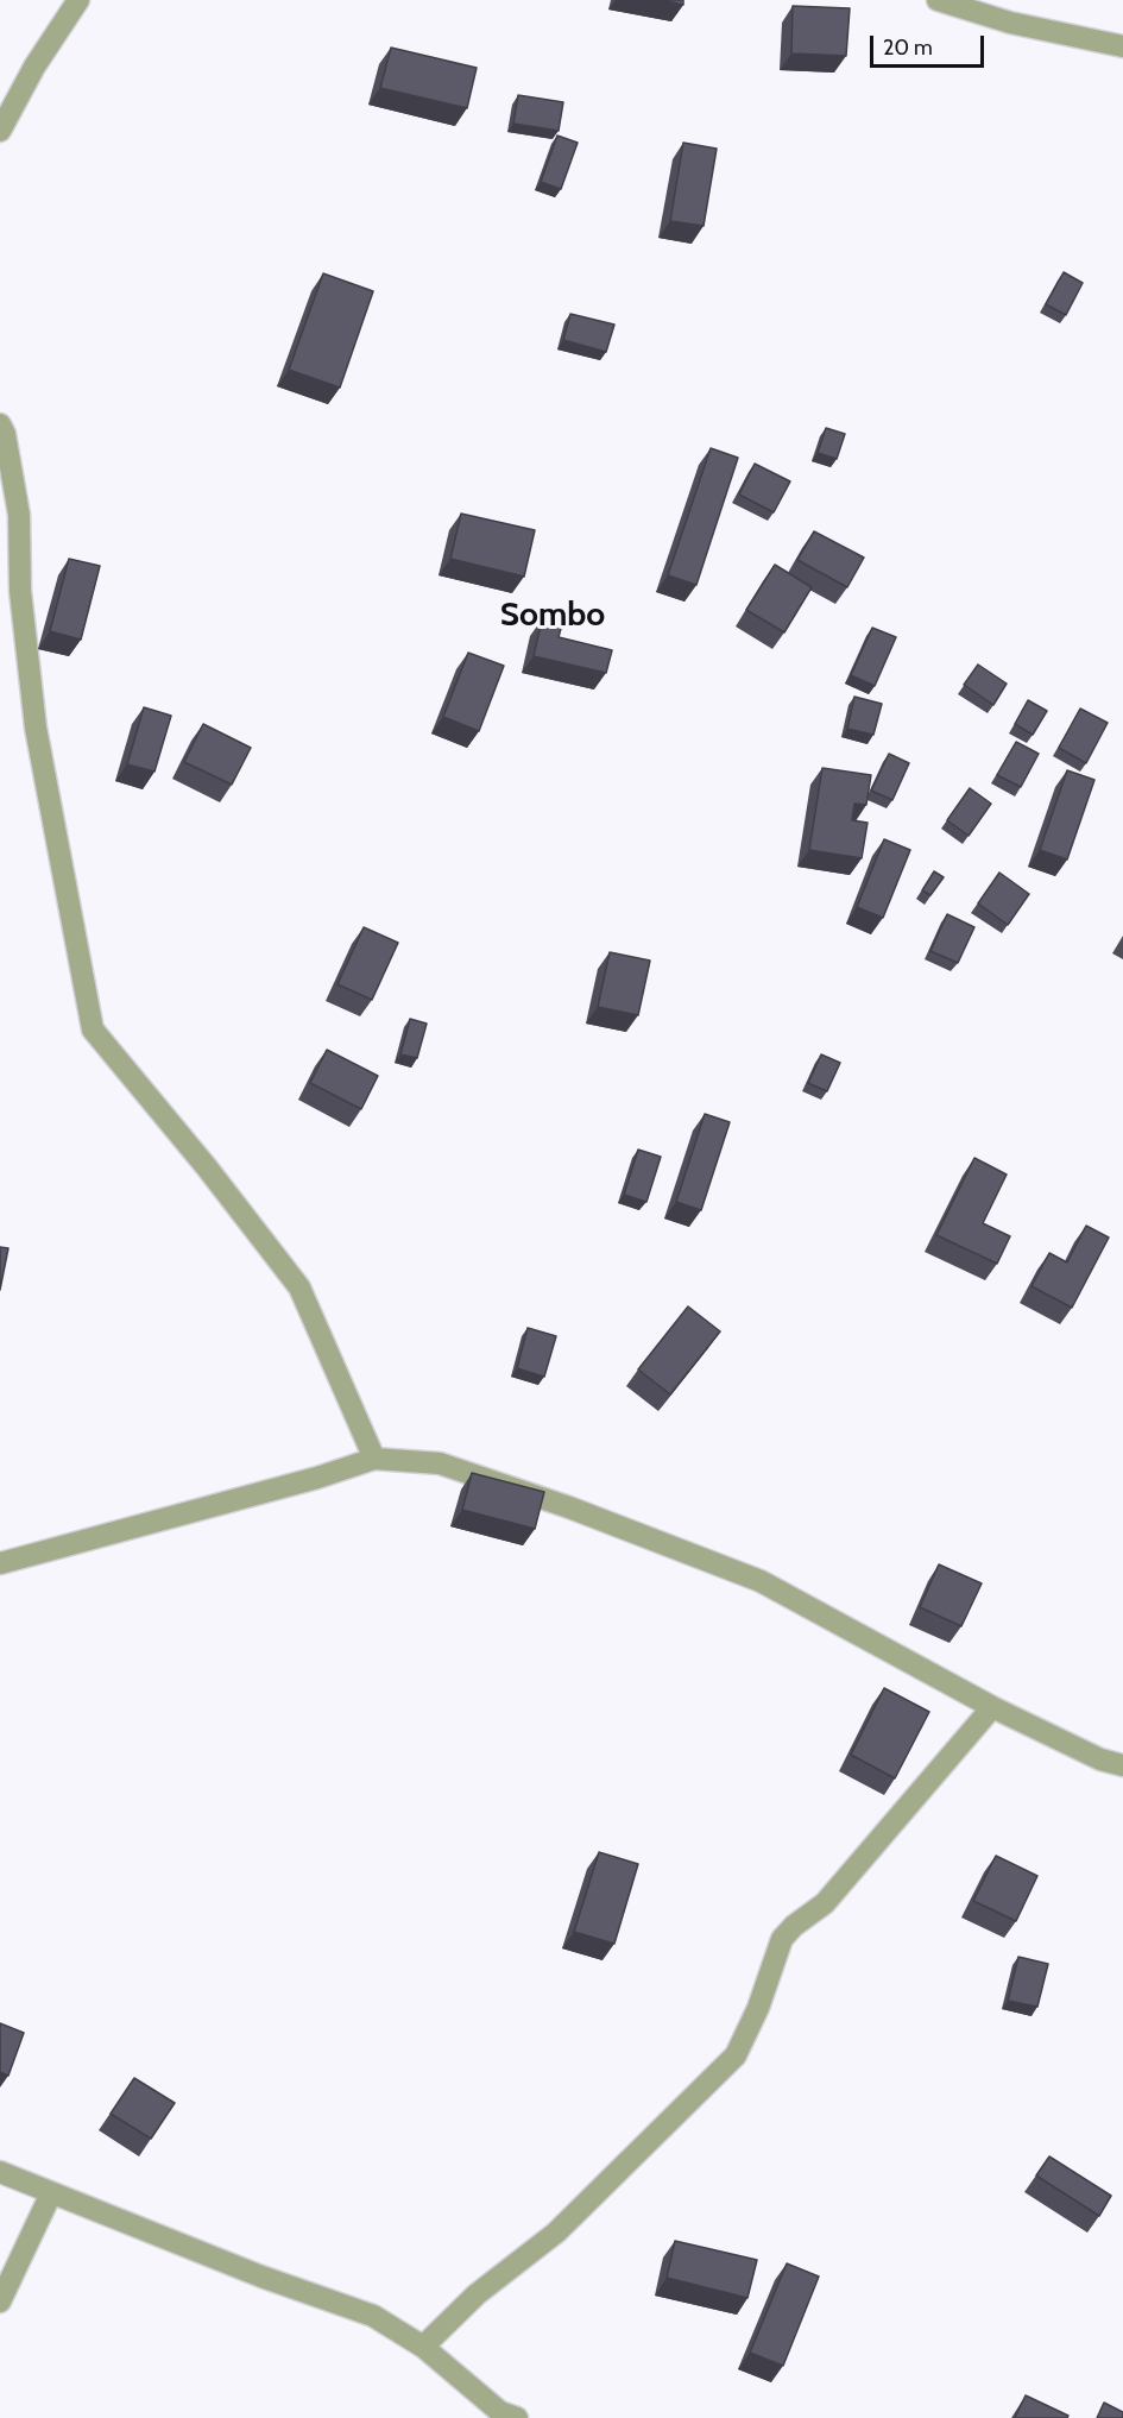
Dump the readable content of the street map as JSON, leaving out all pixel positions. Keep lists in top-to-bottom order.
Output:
{
  "districts": ["Sombo"],
  "scale_bar": "20 m"
}
